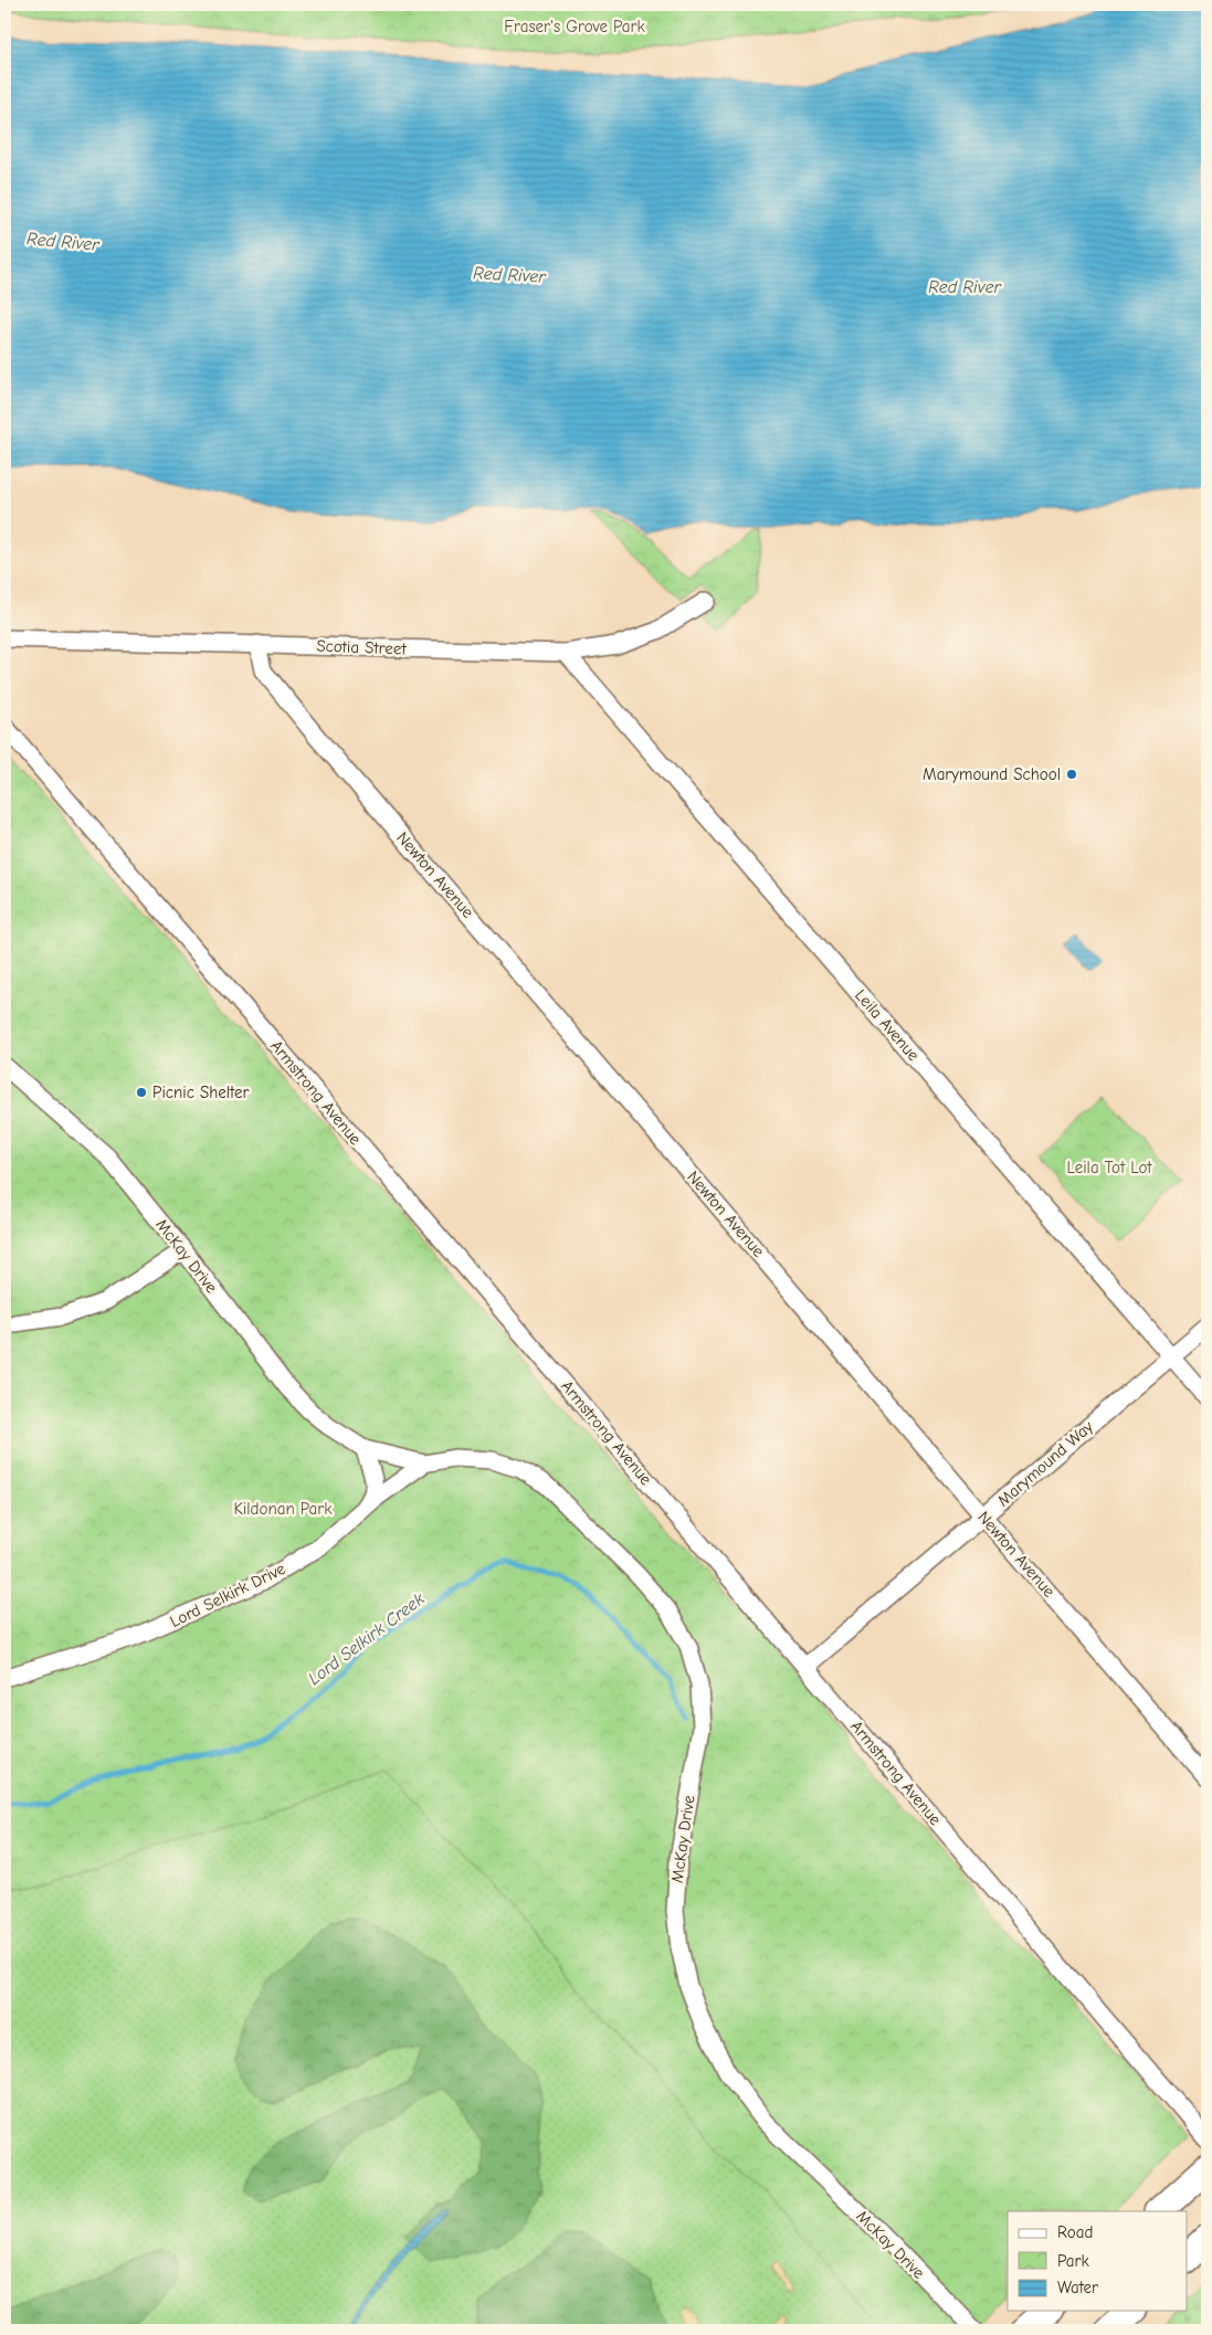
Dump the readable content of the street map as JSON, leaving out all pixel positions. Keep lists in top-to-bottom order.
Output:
{
  "streets": {
    "street": [
      "Scotia Street",
      "Newton Avenue",
      "Leila Avenue",
      "Armstrong Avenue",
      "McKay Drive",
      "Marymound Way",
      "Lord Selkirk Drive"
    ]
  },
  "crossings": [
    ["Scotia Street", "Newton Avenue"],
    ["Scotia Street", "Leila Avenue"],
    ["Newton Avenue", "Marymound Way"],
    ["Leila Avenue", "Marymound Way"],
    ["Armstrong Avenue", "Marymound Way"],
    ["McKay Drive", "Lord Selkirk Drive"]
  ],
  "water": ["Red River", "Lord Selkirk Creek"],
  "parks": ["Fraser's Grove Park", "Leila Tot Lot", "Kildonan Park"],
  "places": ["Marymound School", "Picnic Shelter"],
  "legend": ["Road", "Park", "Water"]
}
